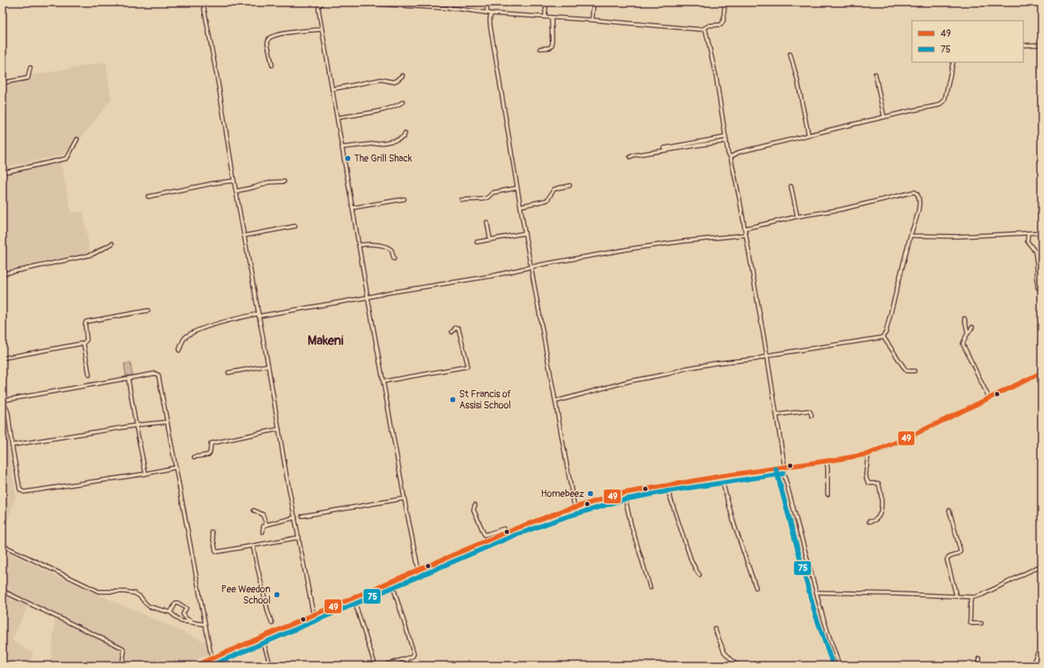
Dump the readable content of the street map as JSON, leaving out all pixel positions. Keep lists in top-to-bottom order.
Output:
{
  "districts": ["Makeni"],
  "places": [
    "The Grill Shack",
    "St Francis of Assisi School",
    "Homebeez",
    "Pee Weedon School"
  ],
  "lines": ["transit line 49", "transit line 75"],
  "legend": ["49", "75"]
}
